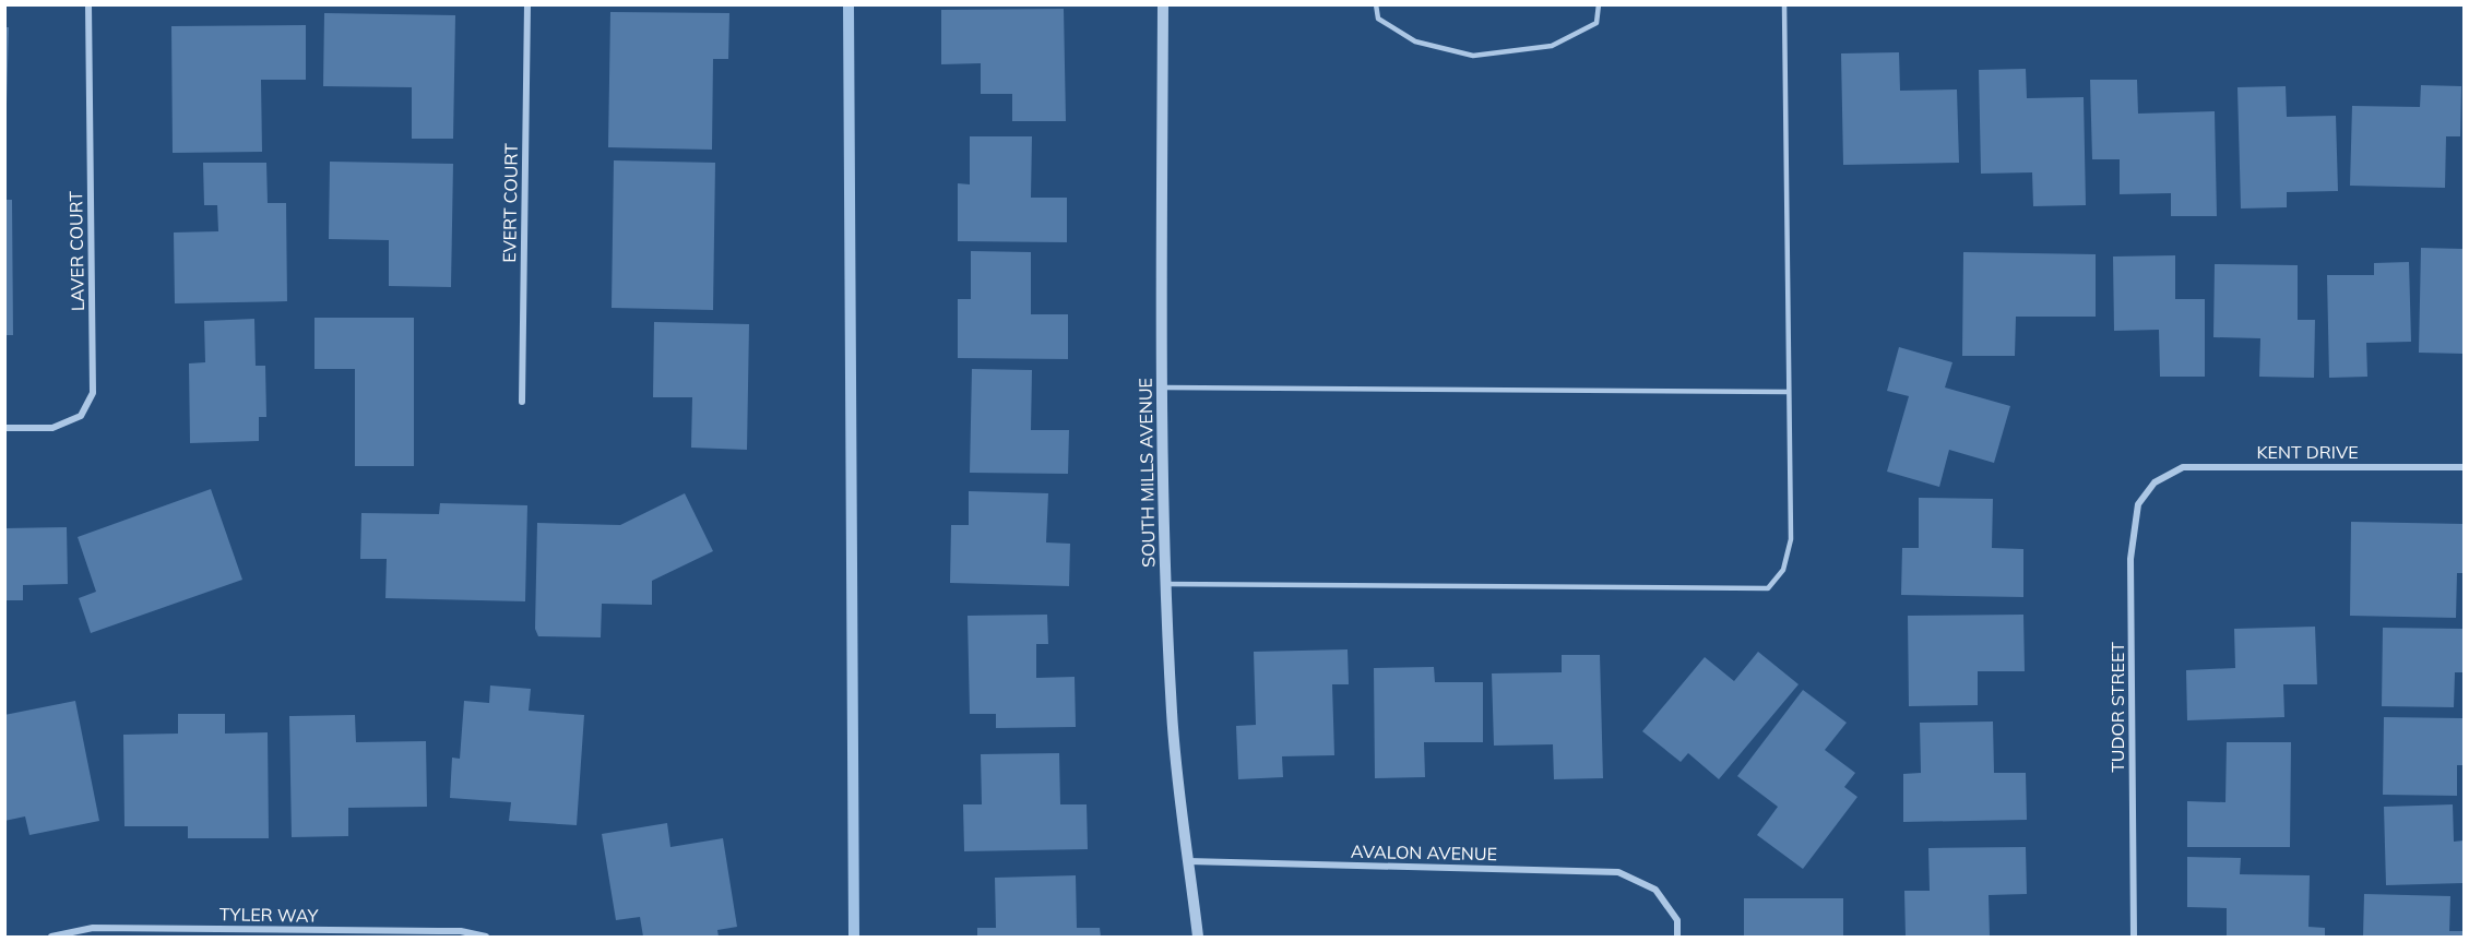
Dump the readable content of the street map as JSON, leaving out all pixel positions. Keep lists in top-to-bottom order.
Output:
{
  "streets": {
    "street": [
      "EVERT COURT",
      "LAVER COURT",
      "KENT DRIVE",
      "SOUTH MILLS AVENUE",
      "TUDOR STREET",
      "AVALON AVENUE",
      "TYLER WAY"
    ]
  },
  "crossings": [
    ["KENT DRIVE", "TUDOR STREET"],
    ["SOUTH MILLS AVENUE", "AVALON AVENUE"]
  ]
}
